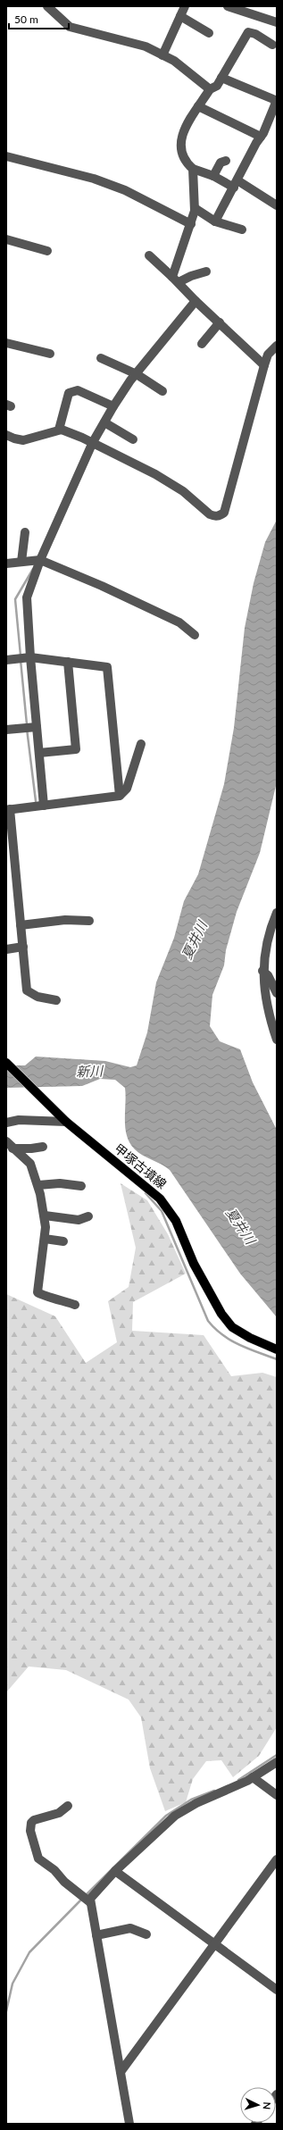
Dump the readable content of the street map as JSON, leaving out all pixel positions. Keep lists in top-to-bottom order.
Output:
{
  "streets": {
    "main road": ["甲塚古墳線"]
  },
  "water": ["夏井川", "新川"],
  "scale_bar": "50 m",
  "north": "right"
}
